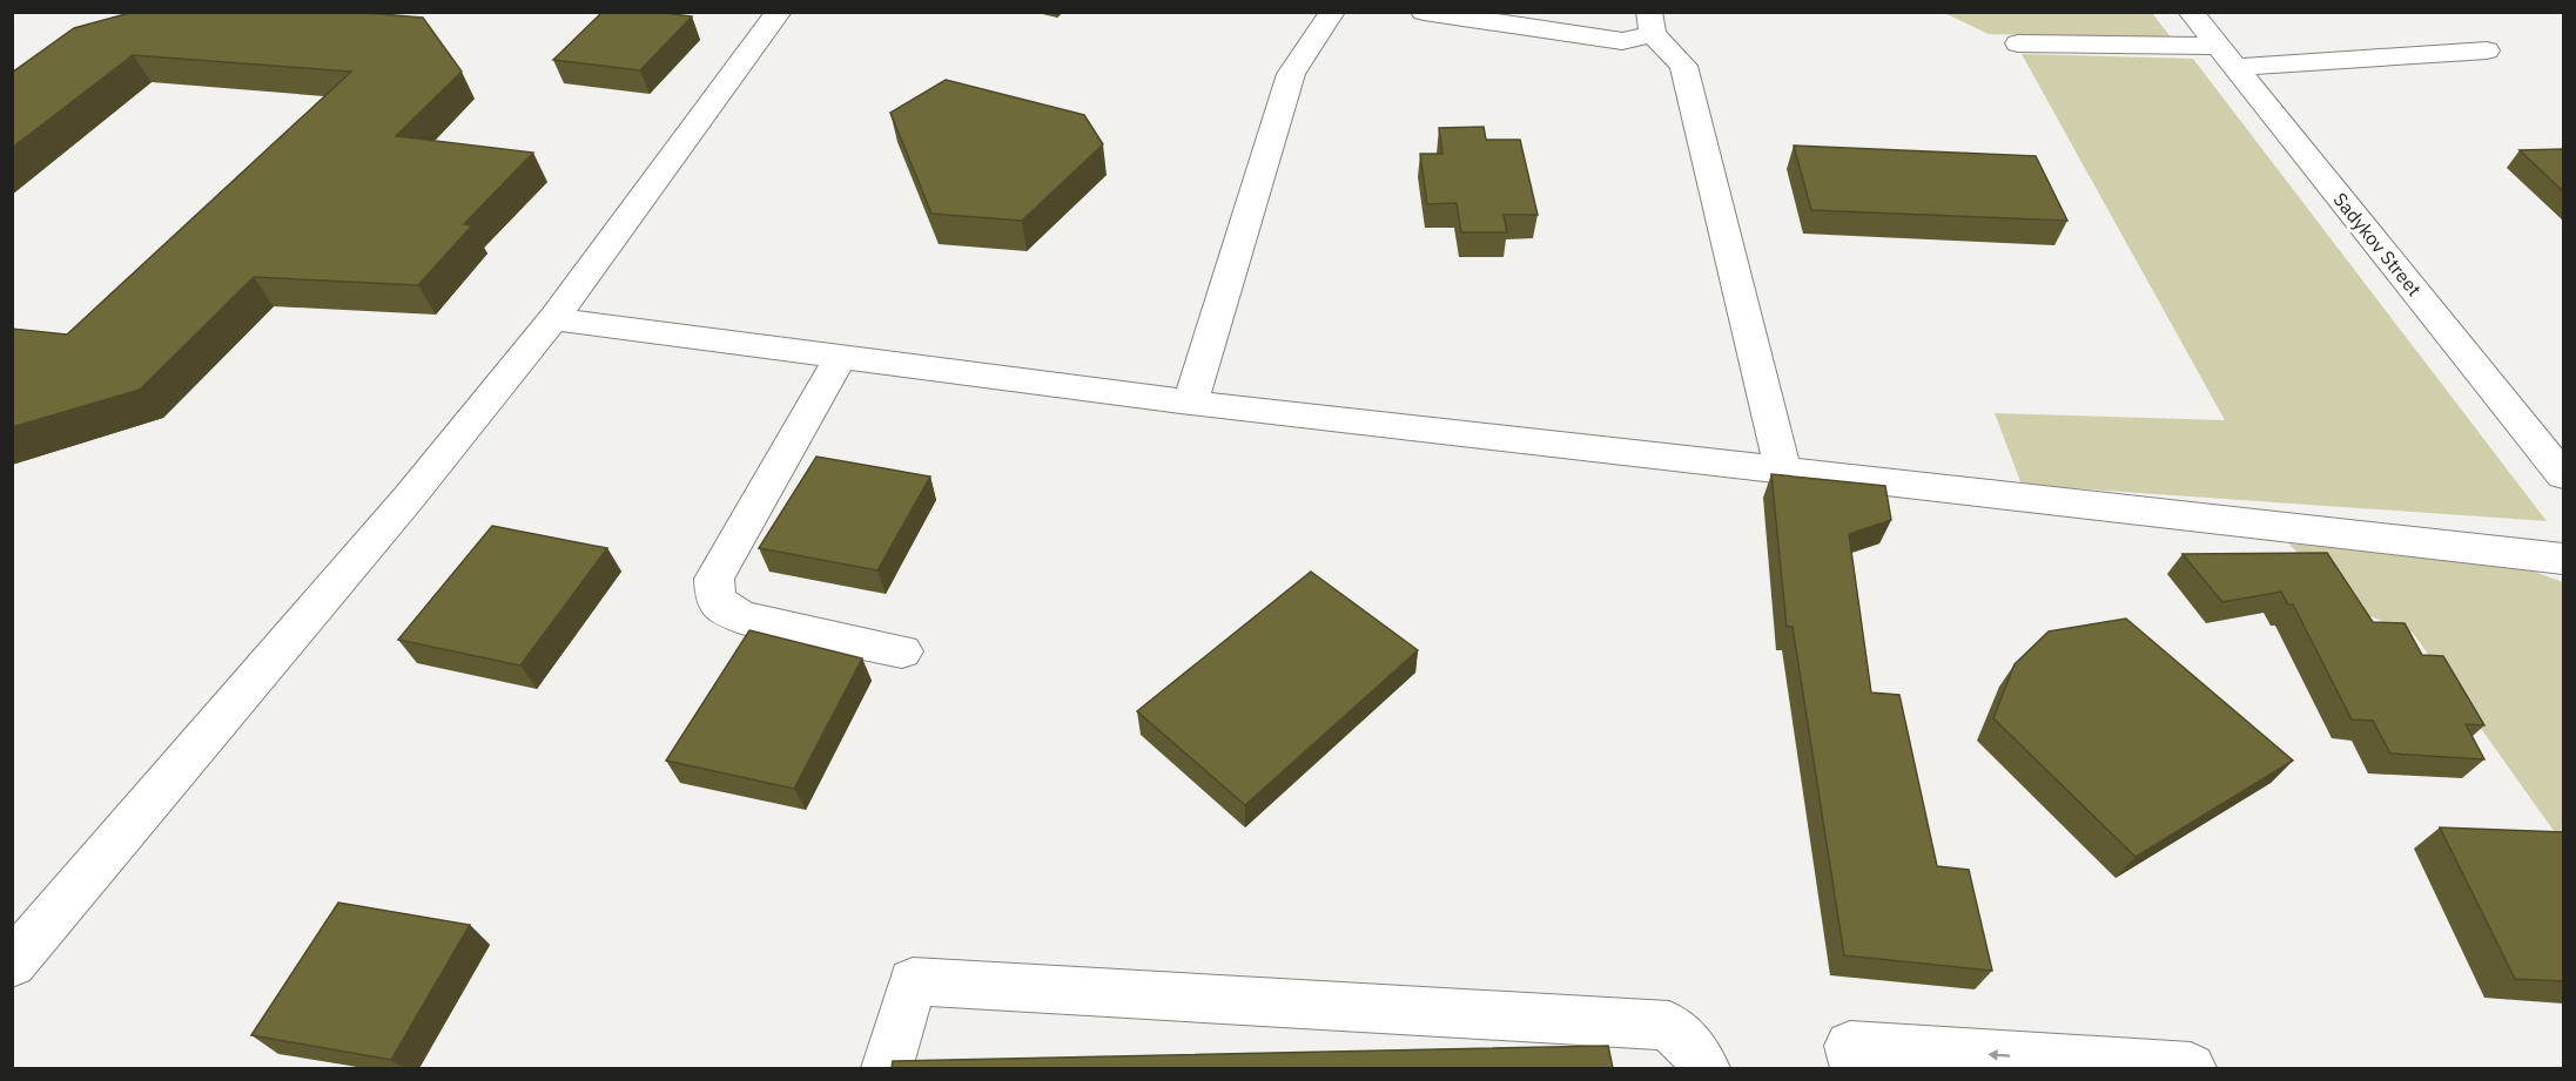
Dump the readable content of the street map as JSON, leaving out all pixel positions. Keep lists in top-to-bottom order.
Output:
{
  "streets": {
    "street": ["Sadykov Street"]
  }
}
